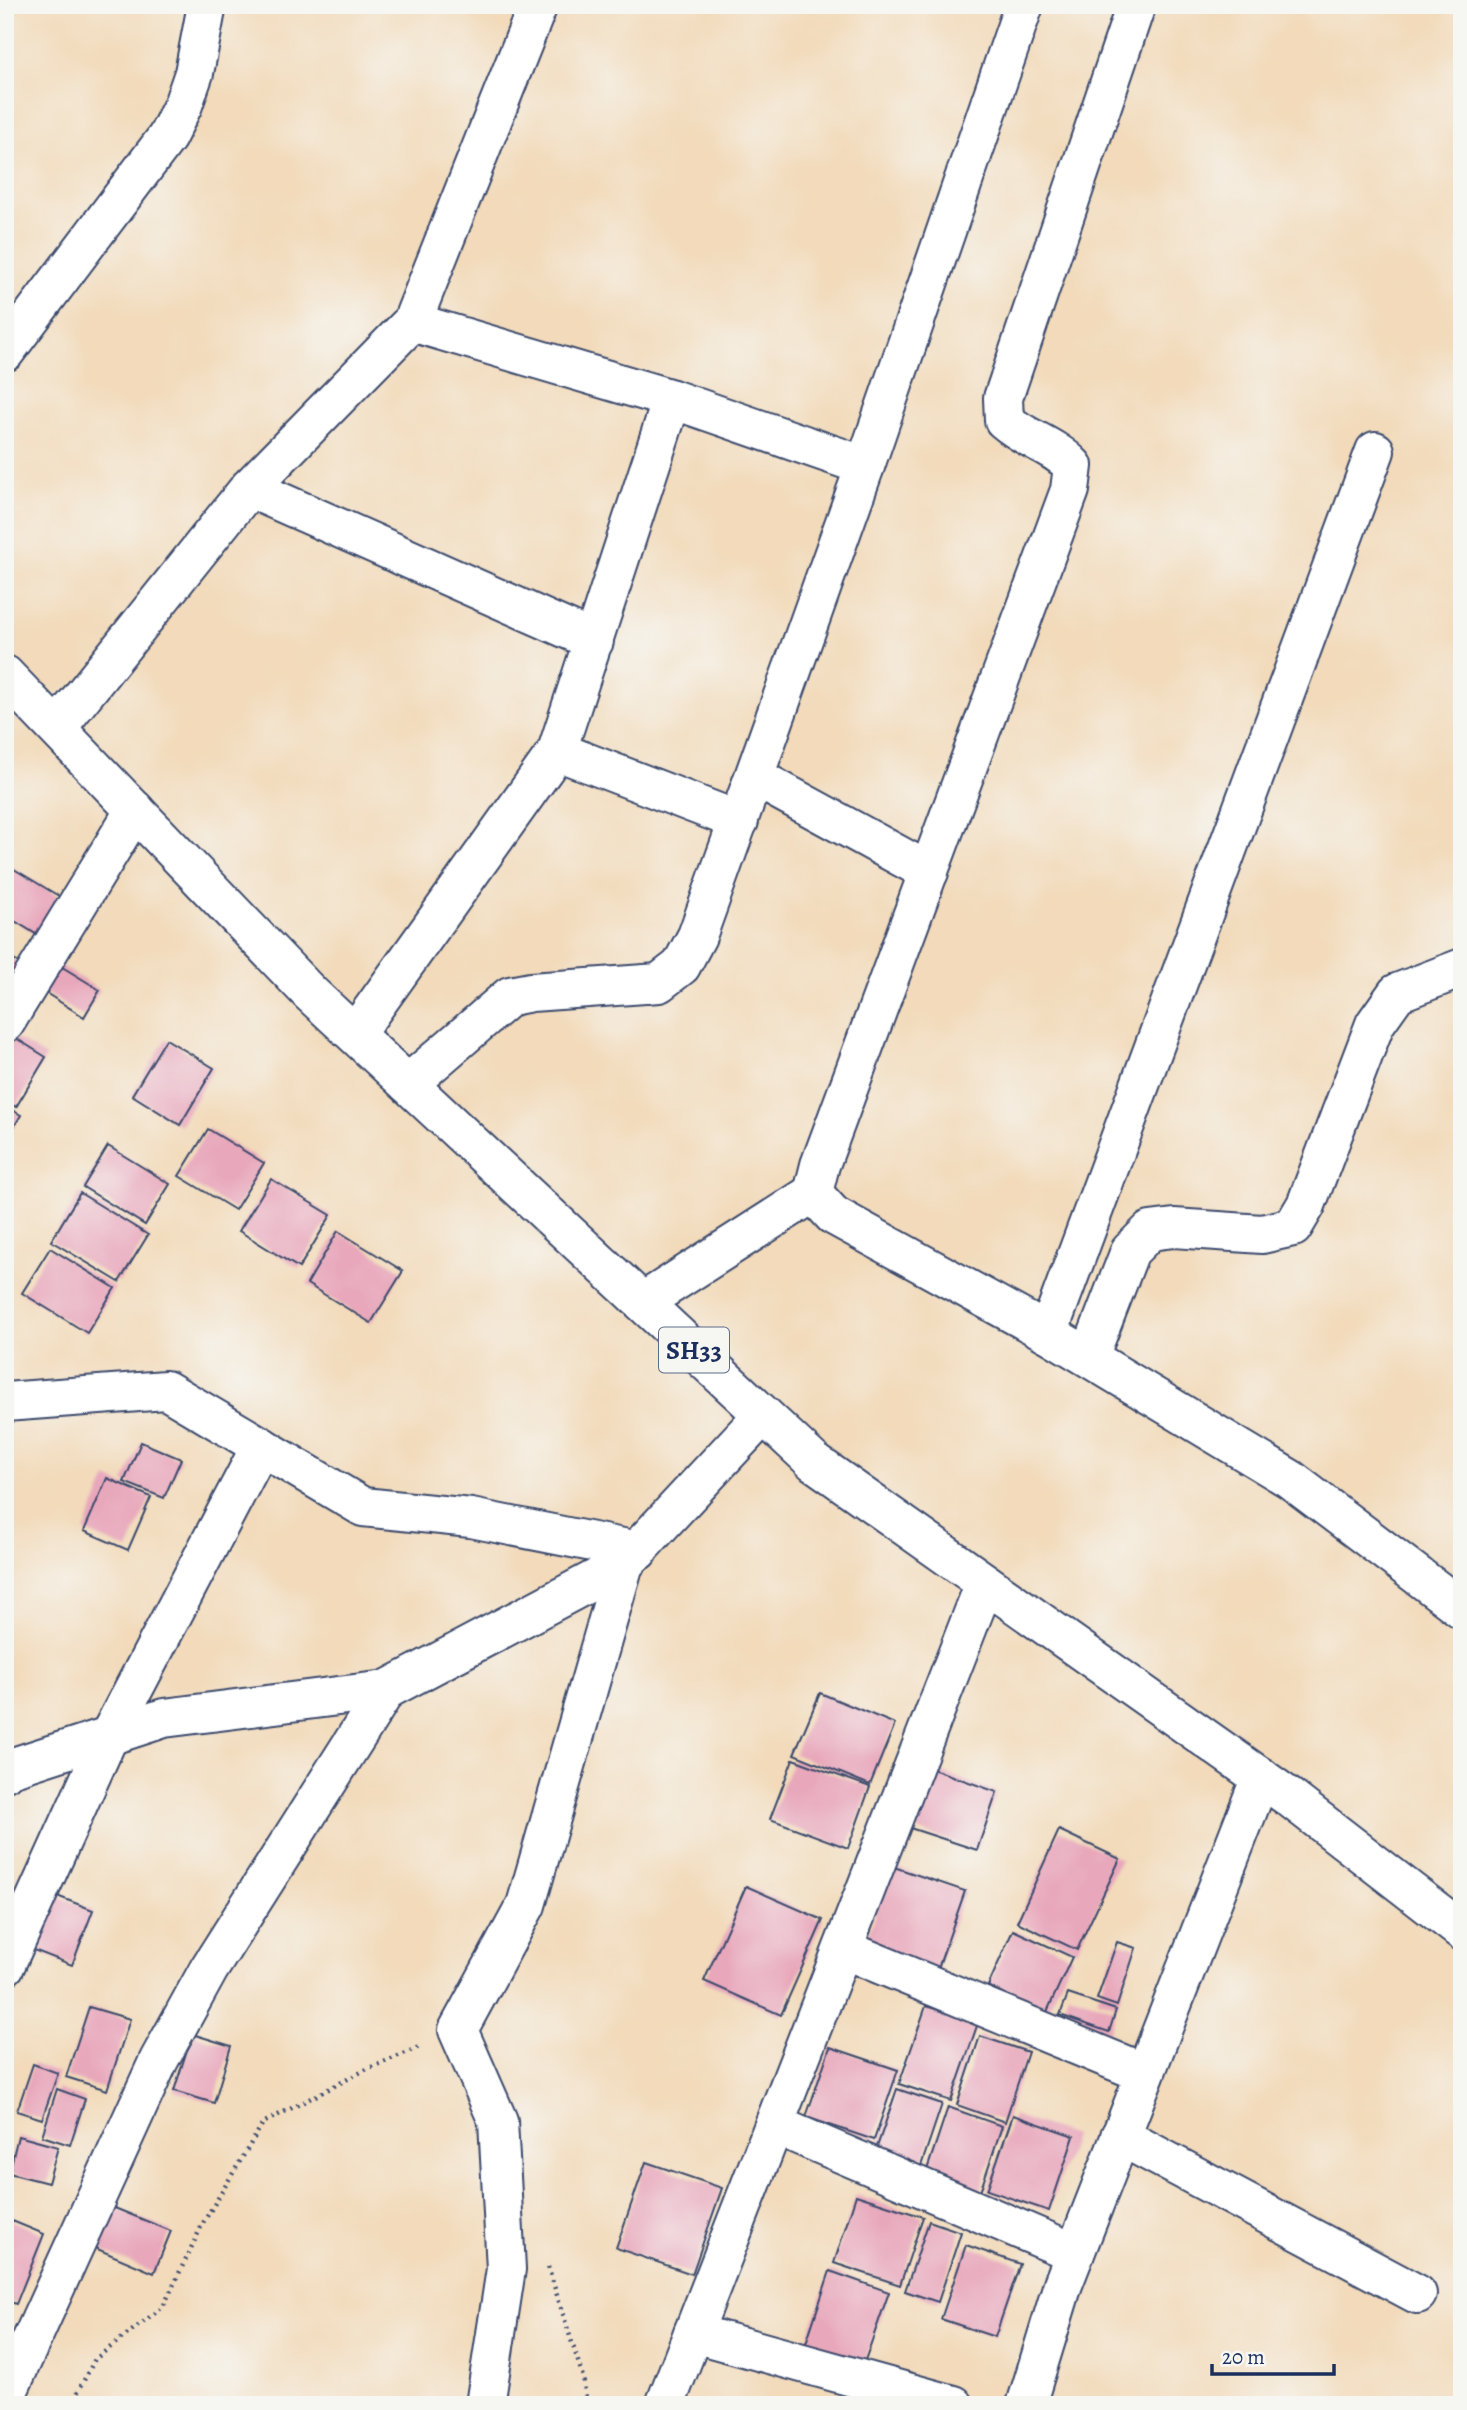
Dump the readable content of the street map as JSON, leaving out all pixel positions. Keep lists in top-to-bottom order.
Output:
{
  "streets": {
    "street": ["SH33"]
  },
  "scale_bar": "20 m"
}
